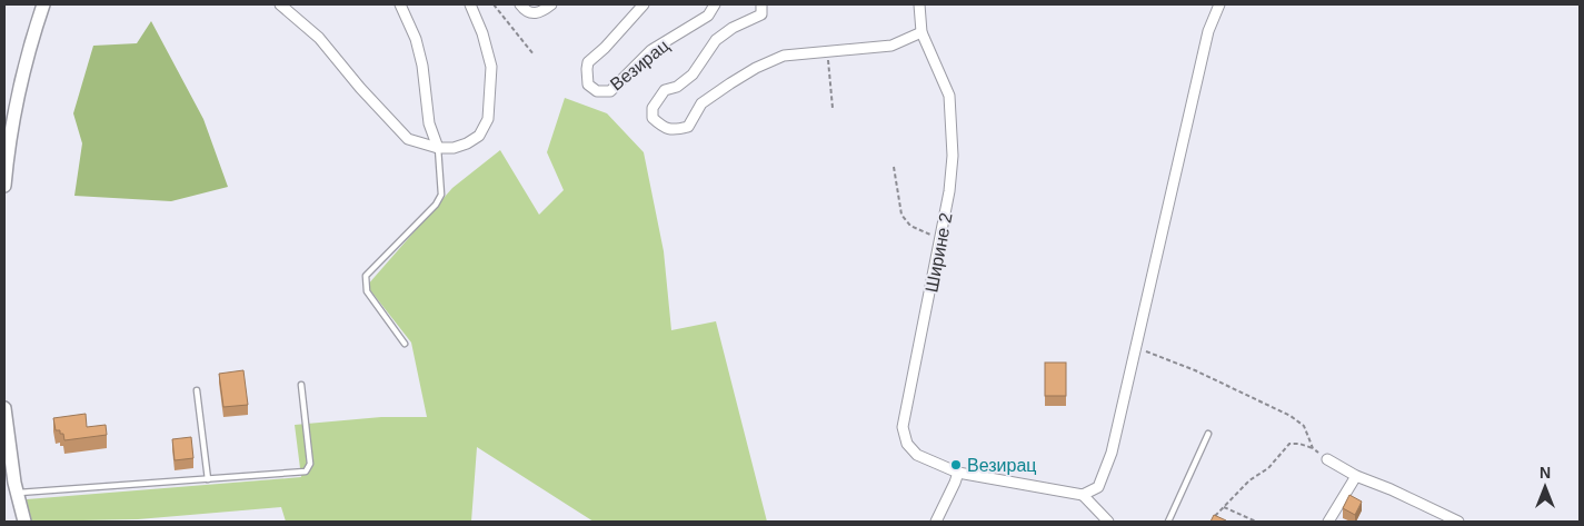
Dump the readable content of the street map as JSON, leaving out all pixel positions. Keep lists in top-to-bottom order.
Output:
{
  "streets": {
    "street": ["Везирац", "Ширине 2"]
  },
  "crossings": [
    ["Везирац", "Ширине 2"]
  ],
  "places": ["Везирац"],
  "north": "top"
}
